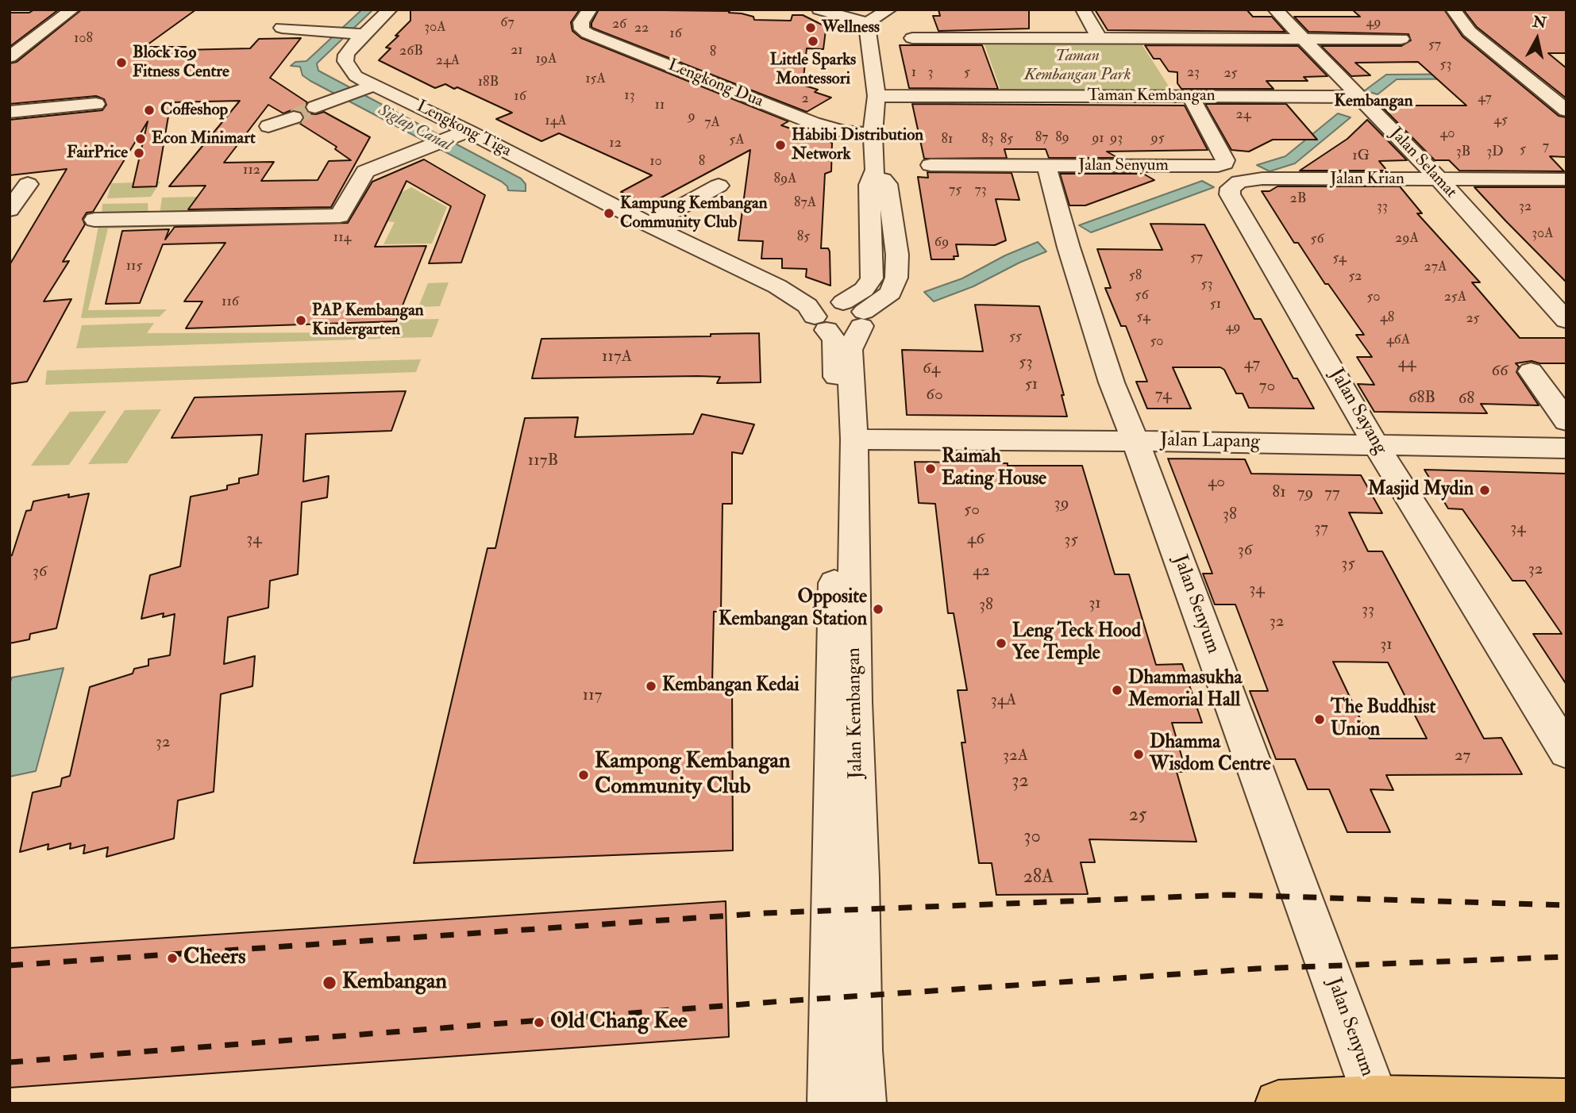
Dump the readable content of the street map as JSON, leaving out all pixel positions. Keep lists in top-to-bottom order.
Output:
{
  "streets": {
    "street": [
      "Lengkong Dua",
      "Taman Kembangan",
      "Lengkong Tiga",
      "Jalan Selamat",
      "Jalan Senyum",
      "Jalan Krian",
      "Jalan Sayang",
      "Jalan Lapang",
      "Jalan Kembangan"
    ]
  },
  "crossings": [
    ["Lengkong Dua", "Jalan Kembangan"],
    ["Taman Kembangan", "Jalan Selamat"],
    ["Taman Kembangan", "Jalan Senyum"],
    ["Taman Kembangan", "Jalan Kembangan"],
    ["Lengkong Tiga", "Jalan Kembangan"],
    ["Jalan Selamat", "Jalan Krian"],
    ["Jalan Senyum", "Jalan Lapang"],
    ["Jalan Krian", "Jalan Sayang"],
    ["Jalan Sayang", "Jalan Lapang"],
    ["Jalan Lapang", "Jalan Kembangan"]
  ],
  "districts": ["Kembangan"],
  "water": ["Siglap Canal"],
  "parks": ["Taman Kembangan Park"],
  "places": [
    "Wellness",
    "Little Sparks Montessori",
    "Block 109 Fitness Centre",
    "Coffeshop",
    "Econ Minimart",
    "Habibi Distribution Network",
    "FairPrice",
    "Kampung Kembangan Community Club",
    "PAP Kembangan Kindergarten",
    "Raimah Eating House",
    "Masjid Mydin",
    "Opposite Kembangan Station",
    "Leng Teck Hood Yee Temple",
    "Kembangan Kedai",
    "Dhammasukha Memorial Hall",
    "The Buddhist Union",
    "Dhamma Wisdom Centre",
    "Kampong Kembangan Community Club",
    "Cheers",
    "Kembangan",
    "Old Chang Kee"
  ],
  "house_numbers": [
    "67",
    "49",
    "26",
    "30A",
    "22",
    "16",
    "108",
    "57",
    "21",
    "26B",
    "8",
    "19A",
    "24A",
    "53",
    "1",
    "3",
    "5",
    "23",
    "25",
    "15A",
    "18B",
    "13",
    "16",
    "47",
    "2",
    "11",
    "24",
    "9",
    "45",
    "14A",
    "7A",
    "40",
    "87",
    "89",
    "91",
    "93",
    "95",
    "81",
    "83",
    "85",
    "5A",
    "12",
    "7",
    "5",
    "3B",
    "3D",
    "1G",
    "10",
    "8",
    "112",
    "89A",
    "75",
    "73",
    "2B",
    "87A",
    "33",
    "32",
    "30A",
    "85",
    "114",
    "29A",
    "56",
    "69",
    "57",
    "54",
    "115",
    "27A",
    "58",
    "52",
    "53",
    "56",
    "50",
    "25A",
    "116",
    "51",
    "54",
    "48",
    "25",
    "49",
    "55",
    "46A",
    "50",
    "117A",
    "53",
    "44",
    "47",
    "64",
    "66",
    "51",
    "70",
    "60",
    "74",
    "68B",
    "68",
    "117B",
    "40",
    "81",
    "79",
    "77",
    "39",
    "50",
    "38",
    "37",
    "34",
    "34",
    "46",
    "35",
    "36",
    "35",
    "32",
    "42",
    "36",
    "34",
    "31",
    "38",
    "33",
    "32",
    "31",
    "117",
    "34A",
    "32",
    "32A",
    "27",
    "32",
    "25",
    "30",
    "28A"
  ],
  "north": "top"
}
